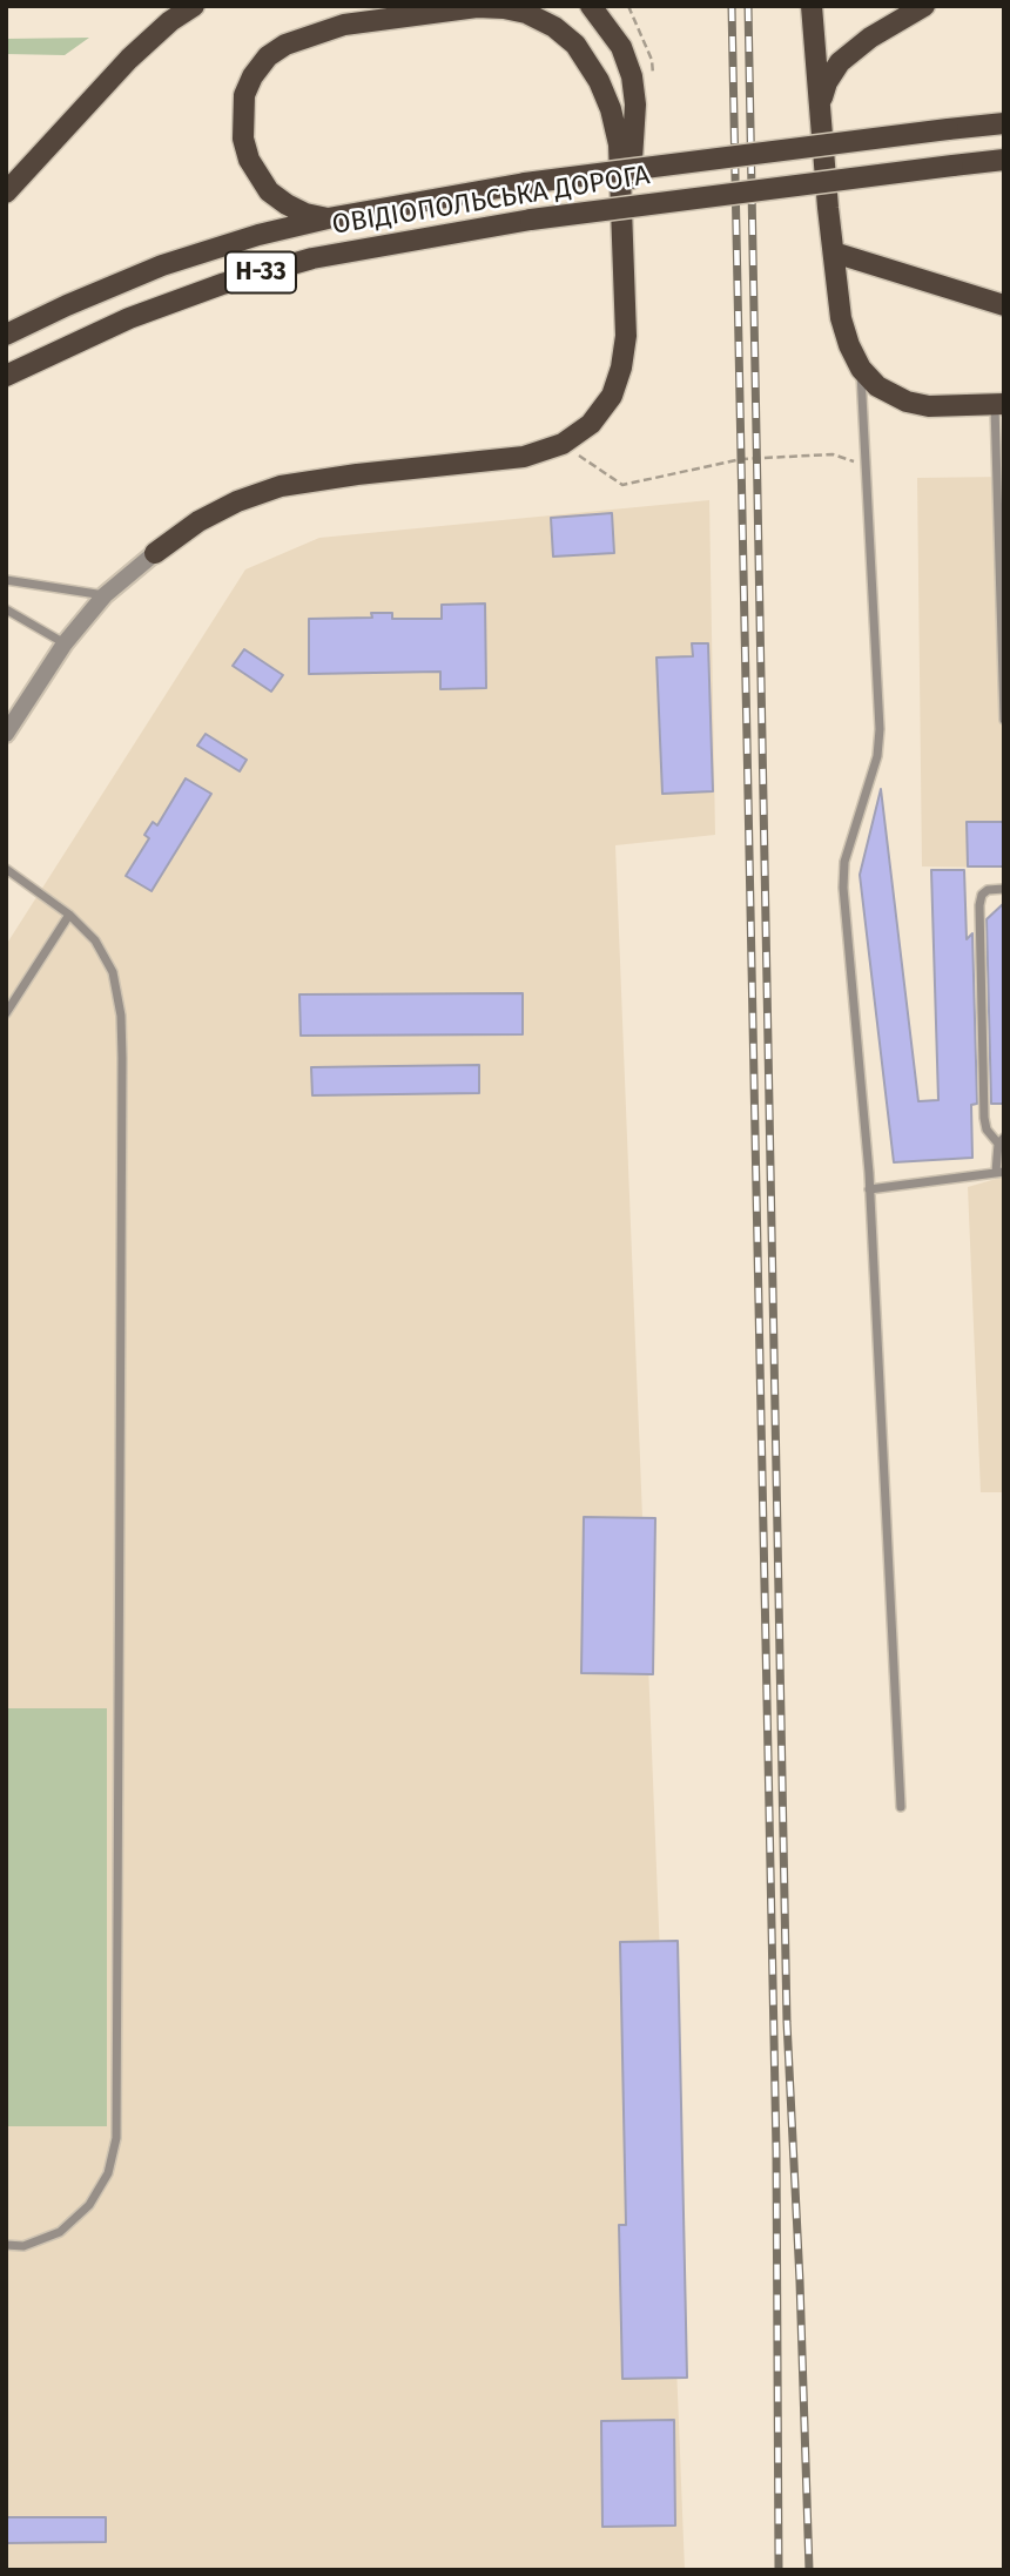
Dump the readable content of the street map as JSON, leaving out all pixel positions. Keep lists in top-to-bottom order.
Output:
{
  "streets": {
    "main road": ["ОВІДІОПОЛЬСЬКА ДОРОГА", "Н-33"]
  }
}
